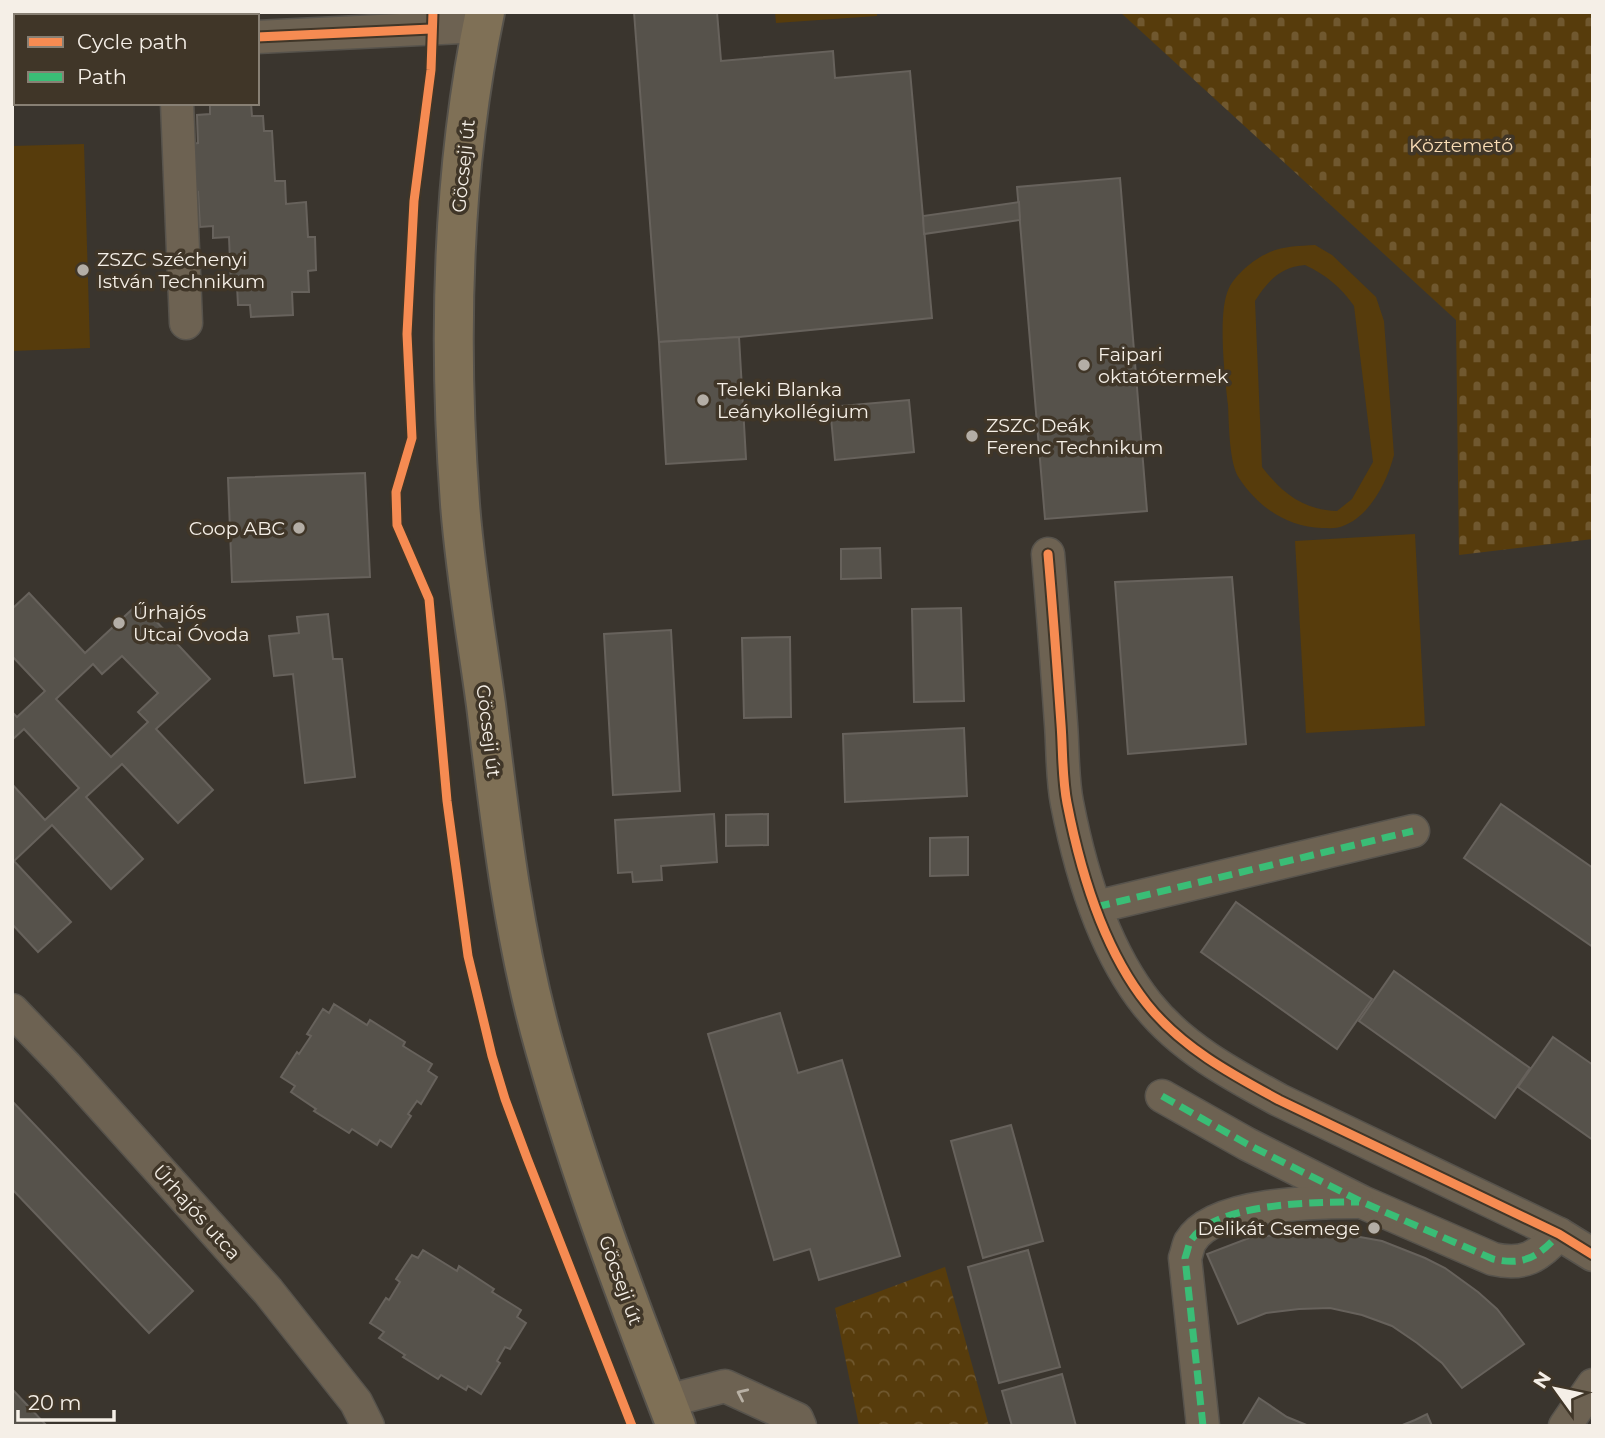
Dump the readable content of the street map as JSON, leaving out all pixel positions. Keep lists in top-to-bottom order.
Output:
{
  "streets": {
    "main road": ["Göcseji út"],
    "street": ["Űrhajós utca"]
  },
  "parks": ["Köztemető"],
  "places": [
    "ZSZC Széchenyi István Technikum",
    "Faipari oktatótermek",
    "Teleki Blanka Leánykollégium",
    "ZSZC Deák Ferenc Technikum",
    "Coop ABC",
    "Űrhajós Utcai Óvoda",
    "Delikát Csemege"
  ],
  "legend": ["Cycle path", "Path"],
  "scale_bar": "20 m",
  "north": "top left"
}
